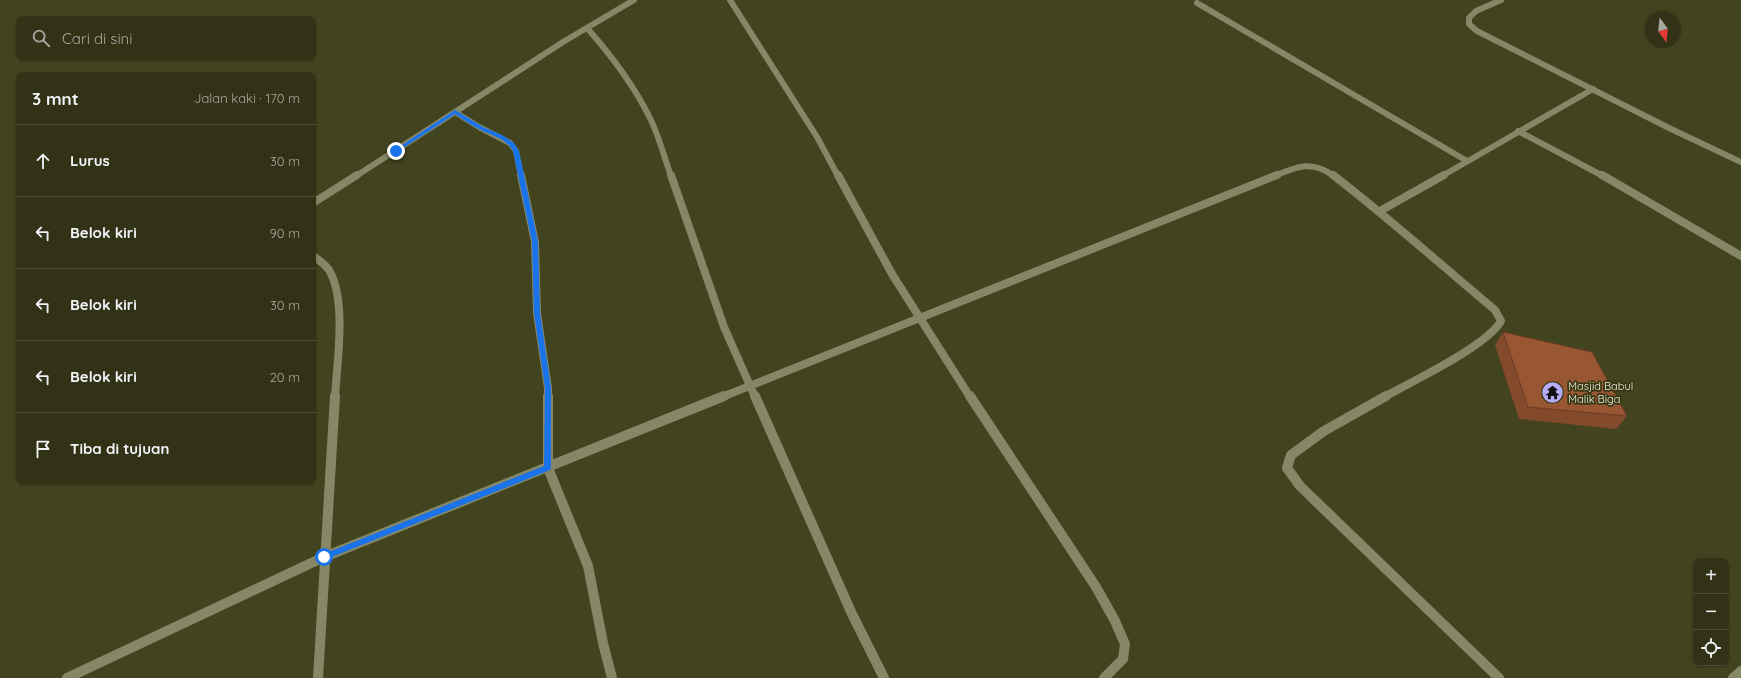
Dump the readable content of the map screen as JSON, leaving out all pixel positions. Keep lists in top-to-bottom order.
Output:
{
  "places": {
    "temple": ["Masjid Babul Malik Biga"]
  },
  "north": "bottom",
  "page": {
    "search": "Cari di sini",
    "heading": ["3 mnt", "Jalan kaki · 170 m"],
    "list": [
      ["Lurus", "30 m"],
      ["Belok kiri", "90 m"],
      ["Belok kiri", "30 m"],
      ["Belok kiri", "20 m"],
      "Tiba di tujuan"
    ],
    "map_buttons": ["+", "−"]
  }
}
